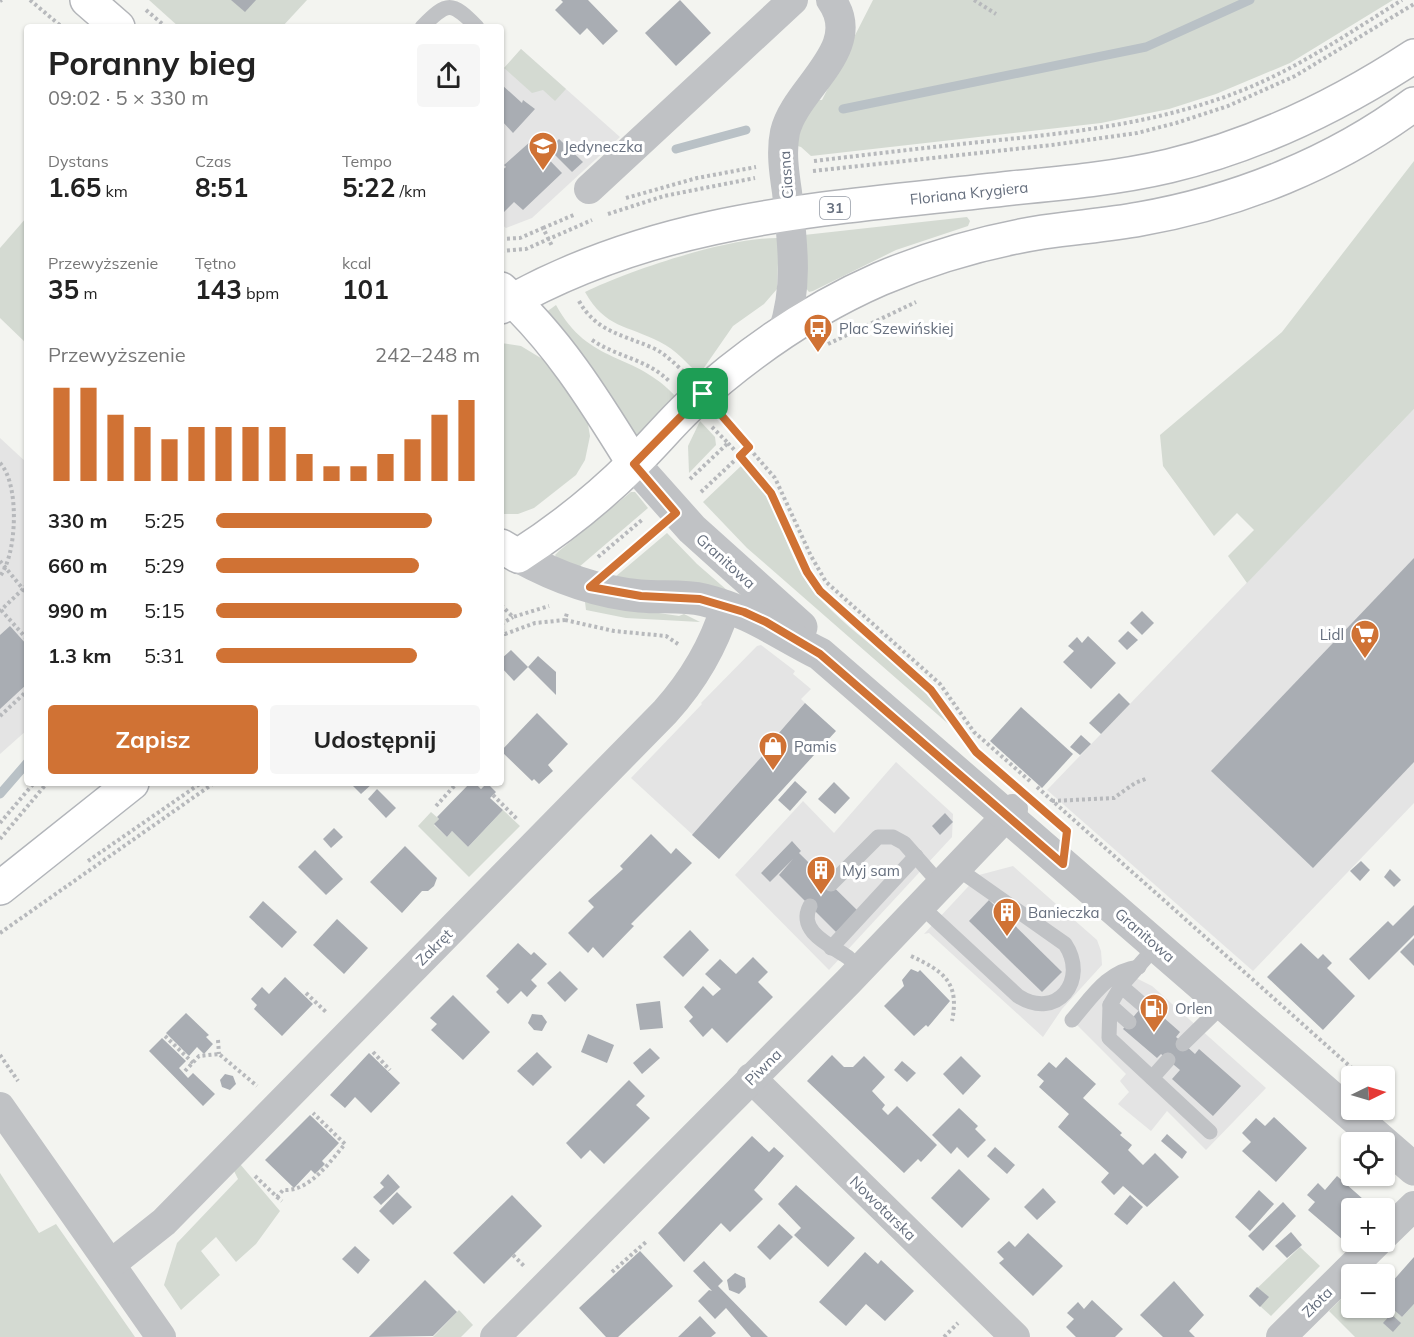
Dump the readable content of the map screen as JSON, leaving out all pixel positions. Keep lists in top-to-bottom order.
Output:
{
  "streets": {
    "main road": ["Floriana Krygiera", "31"],
    "street": [
      "Ciasna",
      "Granitowa",
      "Zakręt",
      "Piwna",
      "Nowotarska",
      "Złota"
    ]
  },
  "crossings": [
    ["Ciasna", "Floriana Krygiera"],
    ["Granitowa", "Zakręt"],
    ["Granitowa", "Piwna"],
    ["Piwna", "Nowotarska"]
  ],
  "places": {
    "school or university": ["Jedyneczka"],
    "bus stop": ["Plac Szewińskiej"],
    "supermarket": ["Lidl"],
    "shop": ["Pamis"],
    "building": ["Myj sam", "Banieczka"],
    "fuel station": ["Orlen"]
  },
  "north": "right",
  "page": {
    "heading": ["Poranny bieg", "09:02 · 5 × 330 m"],
    "stats": [
      ["Dystans", "1.65 km"],
      ["Czas", "8:51"],
      ["Tempo", "5:22 /km"],
      ["Przewyższenie", "35 m"],
      ["Tętno", "143 bpm"],
      ["kcal", "101"]
    ],
    "chart": ["Przewyższenie", "242–248 m"],
    "list": [
      {
        "name": "330 m",
        "note": "5:25"
      },
      {
        "name": "660 m",
        "note": "5:29"
      },
      {
        "name": "990 m",
        "note": "5:15"
      },
      {
        "name": "1.3 km",
        "note": "5:31"
      }
    ],
    "buttons": ["Zapisz", "Udostępnij"],
    "map_buttons": ["+", "−"]
  }
}
